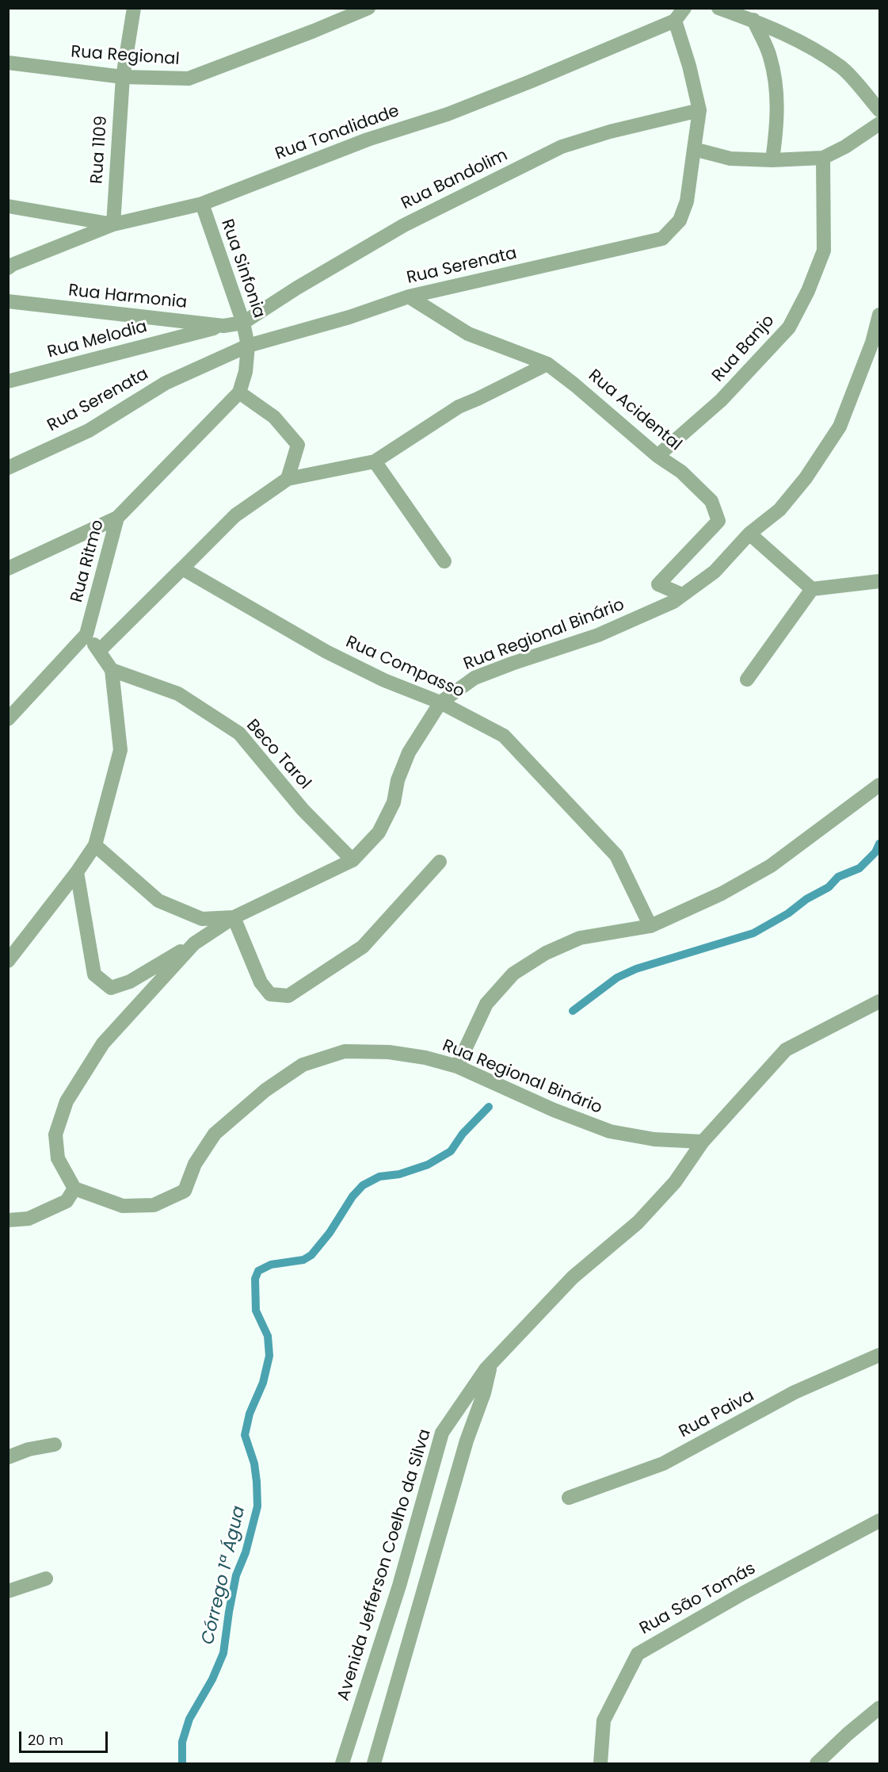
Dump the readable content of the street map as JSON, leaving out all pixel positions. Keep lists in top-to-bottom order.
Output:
{
  "streets": {
    "street": [
      "Rua Regional",
      "Rua Tonalidade",
      "Rua 1109",
      "Rua Bandolim",
      "Rua Serenata",
      "Rua Sinfonia",
      "Rua Harmonia",
      "Rua Melodia",
      "Rua Banjo",
      "Rua Acidental",
      "Rua Ritmo",
      "Rua Regional Binário",
      "Rua Compasso",
      "Beco Tarol",
      "Rua Paiva",
      "Avenida Jefferson Coelho da Silva",
      "Rua São Tomás"
    ]
  },
  "crossings": [
    ["Rua Regional", "Rua 1109"],
    ["Rua Tonalidade", "Rua 1109"],
    ["Rua Tonalidade", "Rua Sinfonia"],
    ["Rua Bandolim", "Rua Serenata"],
    ["Rua Bandolim", "Rua Sinfonia"],
    ["Rua Bandolim", "Rua Harmonia"],
    ["Rua Serenata", "Rua Sinfonia"],
    ["Rua Serenata", "Rua Acidental"],
    ["Rua Serenata", "Rua Ritmo"],
    ["Rua Sinfonia", "Rua Harmonia"],
    ["Rua Sinfonia", "Rua Ritmo"],
    ["Rua Harmonia", "Rua Melodia"],
    ["Rua Banjo", "Rua Acidental"],
    ["Rua Acidental", "Rua Regional Binário"],
    ["Rua Regional Binário", "Rua Compasso"],
    ["Rua Regional Binário", "Beco Tarol"],
    ["Rua Regional Binário", "Avenida Jefferson Coelho da Silva"]
  ],
  "water": ["Córrego 1ª Água"],
  "scale_bar": "20 m"
}
